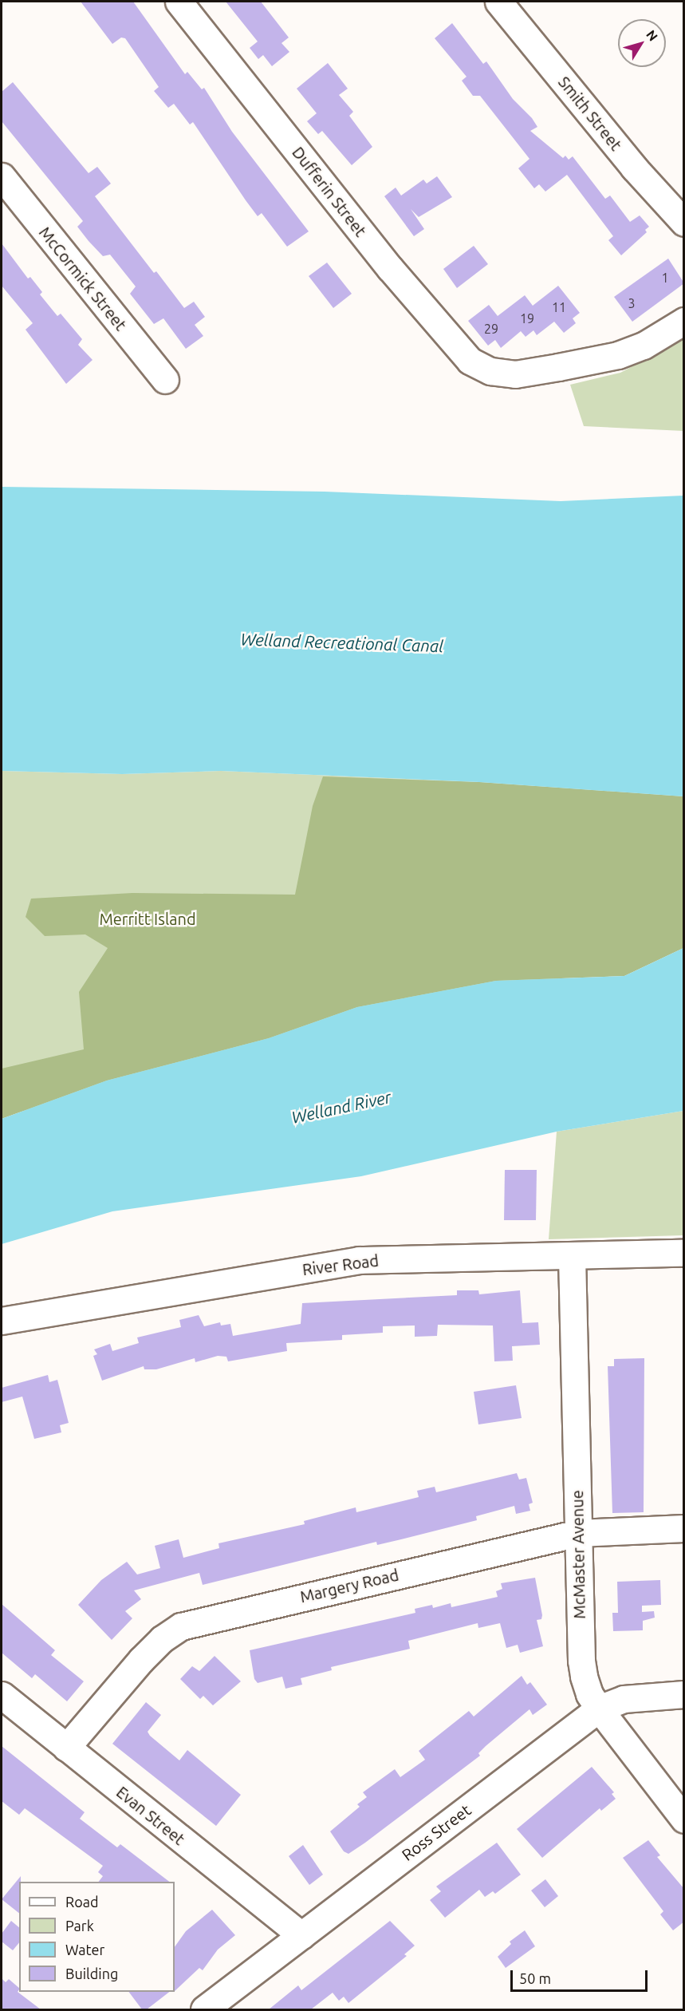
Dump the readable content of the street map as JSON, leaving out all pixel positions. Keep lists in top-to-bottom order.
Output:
{
  "streets": {
    "street": [
      "Smith Street",
      "Dufferin Street",
      "McCormick Street",
      "River Road",
      "McMaster Avenue",
      "Margery Road",
      "Evan Street",
      "Ross Street"
    ]
  },
  "crossings": [
    ["River Road", "McMaster Avenue"],
    ["McMaster Avenue", "Margery Road"],
    ["McMaster Avenue", "Ross Street"],
    ["Margery Road", "Evan Street"],
    ["Evan Street", "Ross Street"]
  ],
  "water": ["Welland Recreational Canal", "Welland River"],
  "parks": ["Merritt Island"],
  "house_numbers": [
    "1",
    "3",
    "11",
    "19",
    "29"
  ],
  "legend": [
    "Road",
    "Park",
    "Water",
    "Building"
  ],
  "scale_bar": "50 m",
  "north": "top right"
}
